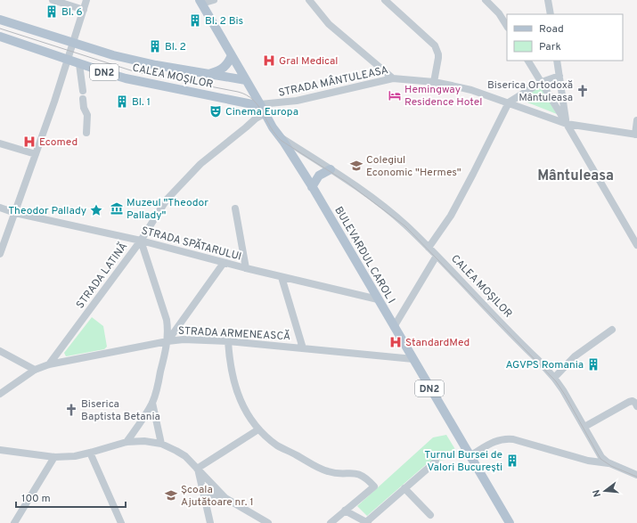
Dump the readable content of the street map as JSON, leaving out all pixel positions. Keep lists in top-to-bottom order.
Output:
{
  "streets": {
    "main road": ["DN2", "CALEA MOȘILOR", "BULEVARDUL CAROL I"],
    "street": [
      "STRADA MÂNTULEASA",
      "STRADA SPĂTARULUI",
      "STRADA LATINĂ",
      "STRADA ARMENEASCĂ"
    ]
  },
  "crossings": [
    ["CALEA MOȘILOR", "STRADA MÂNTULEASA"],
    ["CALEA MOȘILOR", "BULEVARDUL CAROL I"],
    ["STRADA MÂNTULEASA", "BULEVARDUL CAROL I"],
    ["STRADA SPĂTARULUI", "BULEVARDUL CAROL I"],
    ["STRADA SPĂTARULUI", "STRADA LATINĂ"],
    ["BULEVARDUL CAROL I", "STRADA LATINĂ"],
    ["BULEVARDUL CAROL I", "STRADA ARMENEASCĂ"],
    ["STRADA LATINĂ", "STRADA ARMENEASCĂ"]
  ],
  "districts": ["Mântuleasa"],
  "places": {
    "building": [
      "Bl. 6",
      "Bl. 2 Bis",
      "Bl. 2",
      "Bl. 1",
      "AGVPS Romania",
      "Turnul Bursei de Valori București"
    ],
    "hospital": ["Gral Medical", "Ecomed", "StandardMed"],
    "church": ["Biserica Ortodoxă Mântuleasa", "Biserica Baptista Betania"],
    "hotel": ["Hemingway Residence Hotel"],
    "theatre": ["Cinema Europa"],
    "school or university": ["Colegiul Economic \"Hermes\"", "Școala Ajutătoare nr. 1"],
    "museum": ["Muzeul \"Theodor Pallady\""],
    "place": ["Theodor Pallady"]
  },
  "legend": ["Road", "Park"],
  "scale_bar": "100 m",
  "north": "left"
}
